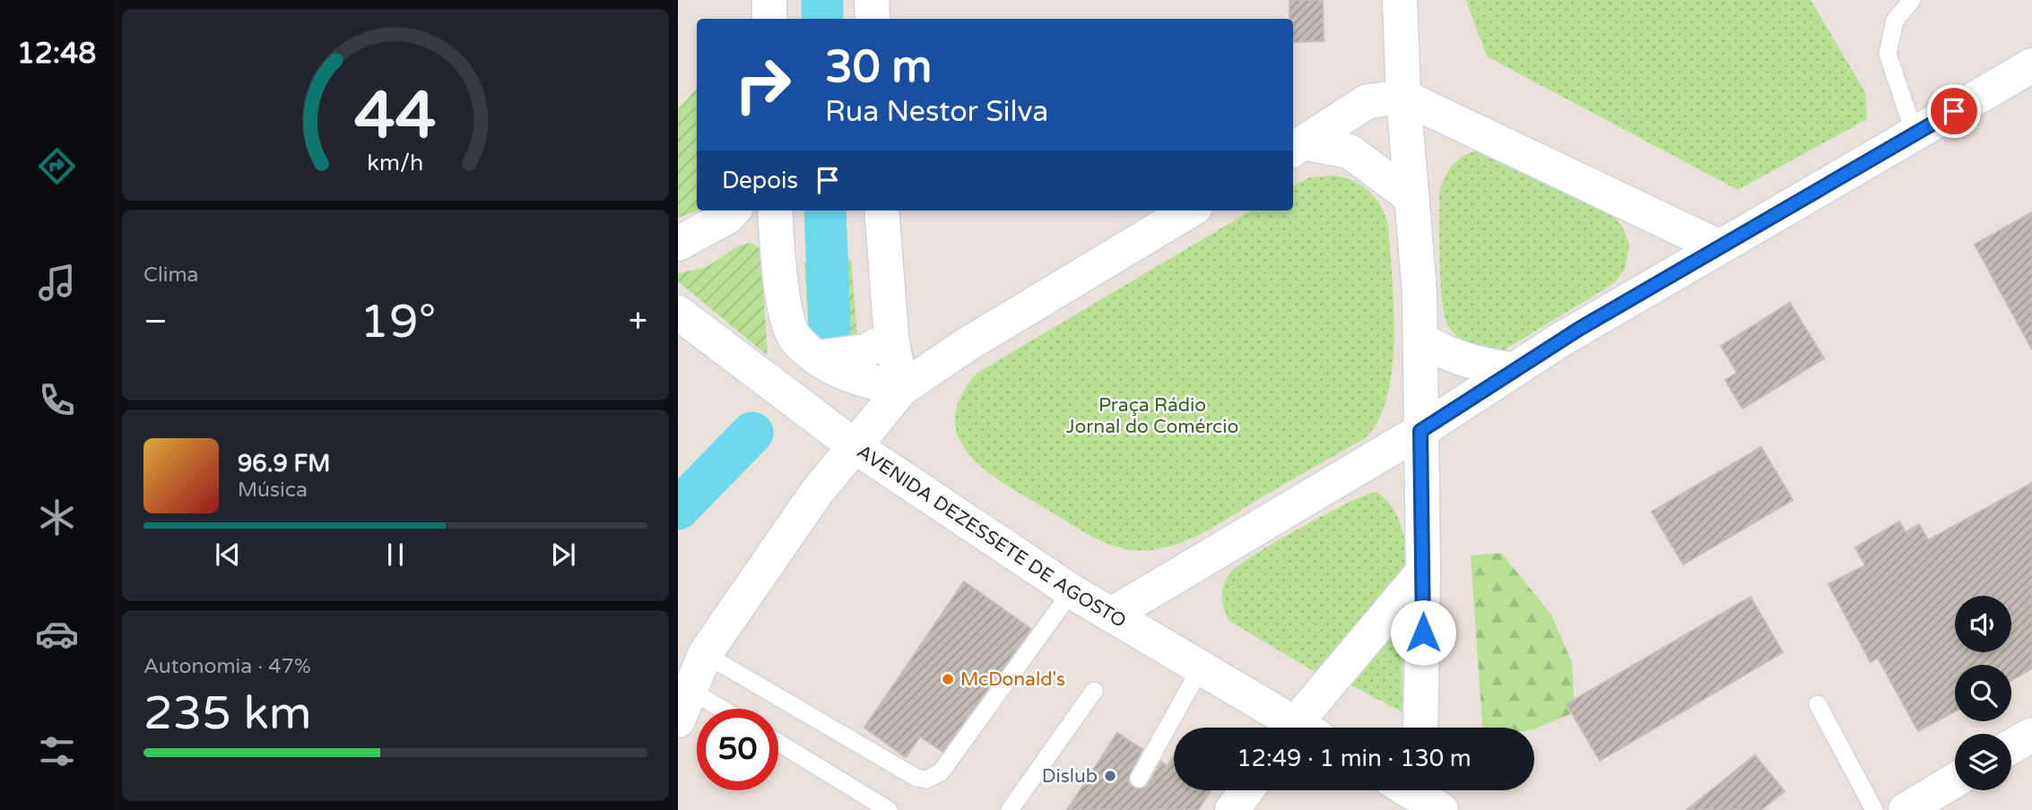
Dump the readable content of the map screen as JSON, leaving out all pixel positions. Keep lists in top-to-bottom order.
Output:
{
  "streets": {
    "main road": ["AVENIDA DEZESSETE DE AGOSTO"]
  },
  "parks": ["Praça Rádio Jornal do Comércio"],
  "places": ["McDonald's", "Dislub"],
  "page": {
    "tabs": "12:48",
    "turn": ["30 m", "Rua Nestor Silva"],
    "then": "Depois",
    "tile": [
      "Clima",
      ["Autonomia · 47%", "235 km"]
    ],
    "heat": ["−", "19°", "+"],
    "song": ["96.9 FM", "Música"],
    "limit": "50",
    "trip": "12:49 · 1 min · 130 m",
    "gauge": ["44", "km/h"]
  }
}
